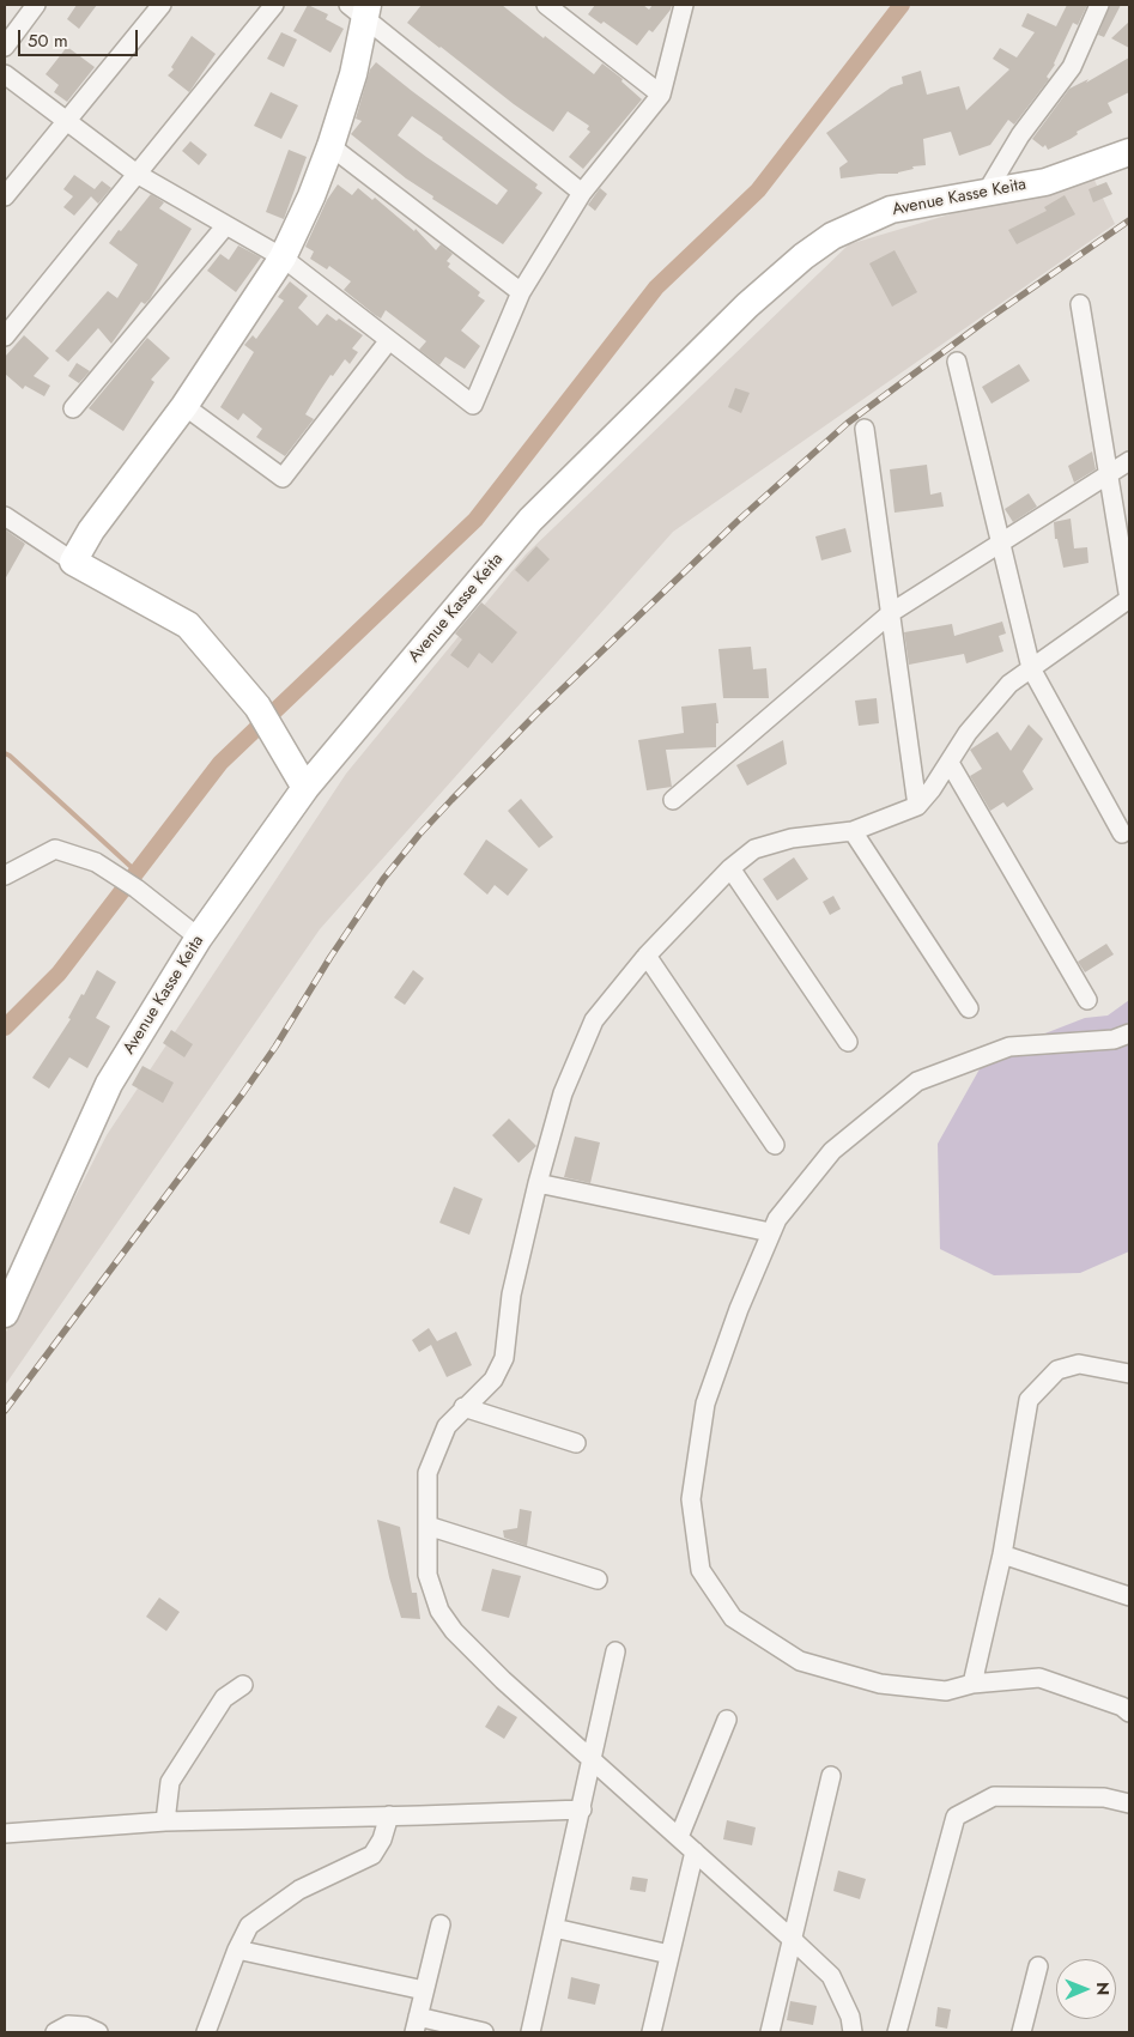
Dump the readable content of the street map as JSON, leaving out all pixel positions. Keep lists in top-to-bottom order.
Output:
{
  "streets": {
    "main road": ["Avenue Kasse Keita"]
  },
  "scale_bar": "50 m",
  "north": "right"
}
